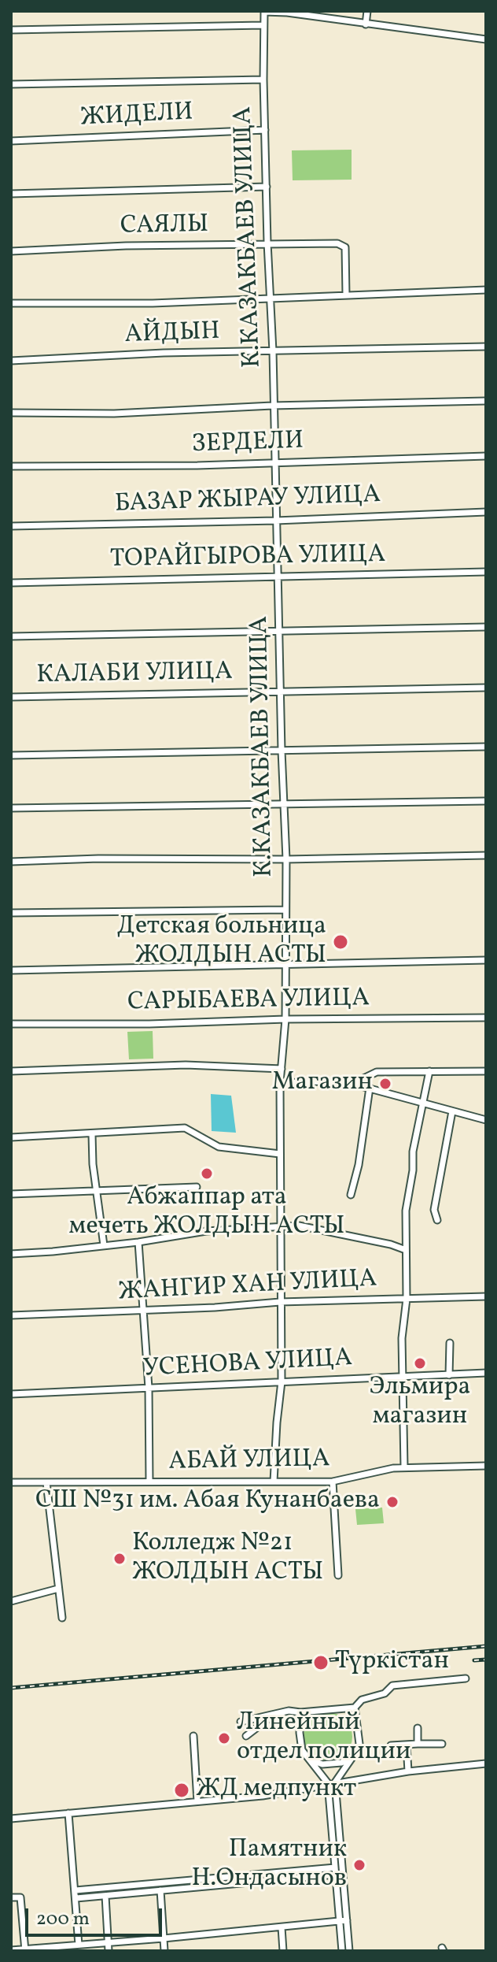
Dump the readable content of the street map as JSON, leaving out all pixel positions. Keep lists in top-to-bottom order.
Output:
{
  "streets": {
    "street": [
      "ЖИДЕЛИ",
      "САЯЛЫ",
      "К.КАЗАКБАЕВ УЛИЦА",
      "АЙДЫН",
      "ЗЕРДЕЛИ",
      "БАЗАР ЖЫРАУ УЛИЦА",
      "ТОРАЙГЫРОВА УЛИЦА",
      "КАЛАБИ УЛИЦА",
      "САРЫБАЕВА УЛИЦА",
      "ЖАНГИР ХАН УЛИЦА",
      "УСЕНОВА УЛИЦА",
      "АБАЙ УЛИЦА"
    ]
  },
  "crossings": [
    ["ЖИДЕЛИ", "К.КАЗАКБАЕВ УЛИЦА"],
    ["САЯЛЫ", "К.КАЗАКБАЕВ УЛИЦА"],
    ["К.КАЗАКБАЕВ УЛИЦА", "АЙДЫН"],
    ["К.КАЗАКБАЕВ УЛИЦА", "ЗЕРДЕЛИ"],
    ["К.КАЗАКБАЕВ УЛИЦА", "БАЗАР ЖЫРАУ УЛИЦА"],
    ["К.КАЗАКБАЕВ УЛИЦА", "ТОРАЙГЫРОВА УЛИЦА"],
    ["К.КАЗАКБАЕВ УЛИЦА", "КАЛАБИ УЛИЦА"],
    ["К.КАЗАКБАЕВ УЛИЦА", "САРЫБАЕВА УЛИЦА"],
    ["К.КАЗАКБАЕВ УЛИЦА", "ЖАНГИР ХАН УЛИЦА"],
    ["К.КАЗАКБАЕВ УЛИЦА", "УСЕНОВА УЛИЦА"],
    ["К.КАЗАКБАЕВ УЛИЦА", "АБАЙ УЛИЦА"]
  ],
  "places": [
    "Детская больница ЖОЛДЫН АСТЫ",
    "Магазин",
    "Абжаппар ата мечеть ЖОЛДЫН АСТЫ",
    "Эльмира магазин",
    "СШ №31 им. Абая Кунанбаева",
    "Колледж №21 ЖОЛДЫН АСТЫ",
    "Түркістан",
    "Линейный отдел полиции",
    "ЖД медпункт",
    "Памятник Н.Ондасынов"
  ],
  "scale_bar": "200 m"
}
